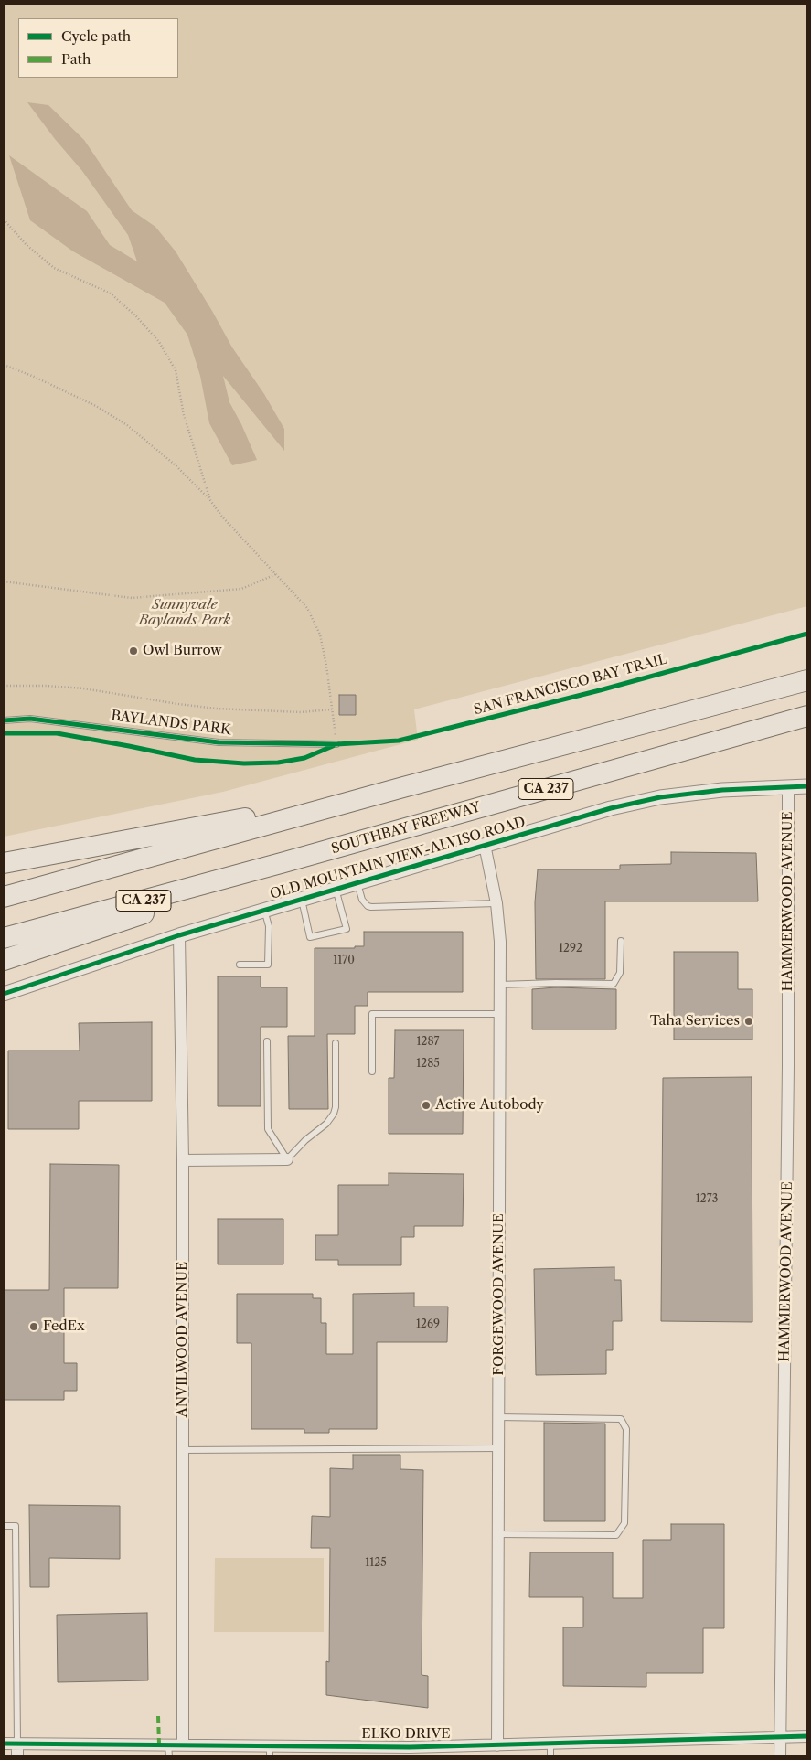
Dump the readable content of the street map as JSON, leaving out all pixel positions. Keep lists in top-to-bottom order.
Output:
{
  "streets": {
    "highway": ["CA 237", "SOUTHBAY FREEWAY"],
    "street": [
      "OLD MOUNTAIN VIEW-ALVISO ROAD",
      "HAMMERWOOD AVENUE",
      "FORGEWOOD AVENUE",
      "ANVILWOOD AVENUE",
      "ELKO DRIVE"
    ],
    "lane": ["BAYLANDS PARK"],
    "cycle path": ["SAN FRANCISCO BAY TRAIL"]
  },
  "crossings": [
    ["OLD MOUNTAIN VIEW-ALVISO ROAD", "HAMMERWOOD AVENUE"],
    ["OLD MOUNTAIN VIEW-ALVISO ROAD", "FORGEWOOD AVENUE"],
    ["OLD MOUNTAIN VIEW-ALVISO ROAD", "ANVILWOOD AVENUE"],
    ["HAMMERWOOD AVENUE", "ELKO DRIVE"],
    ["FORGEWOOD AVENUE", "ELKO DRIVE"],
    ["ANVILWOOD AVENUE", "ELKO DRIVE"]
  ],
  "parks": ["Sunnyvale Baylands Park"],
  "places": [
    "Owl Burrow",
    "Taha Services",
    "Active Autobody",
    "FedEx"
  ],
  "house_numbers": [
    "1292",
    "1170",
    "1287",
    "1285",
    "1273",
    "1269",
    "1125"
  ],
  "legend": ["Cycle path", "Path"]
}
